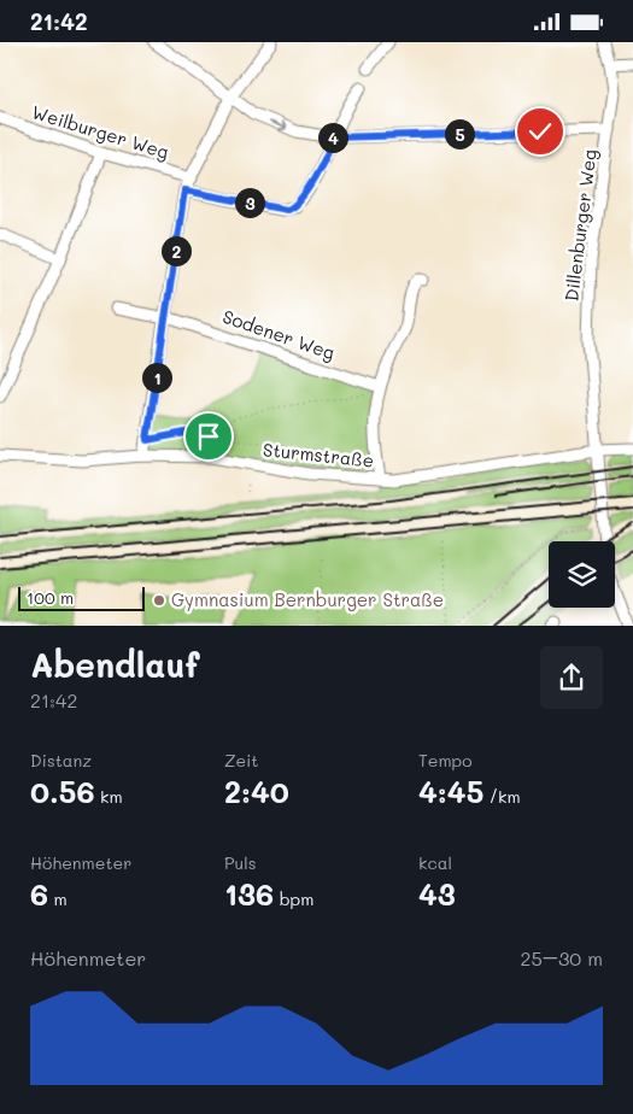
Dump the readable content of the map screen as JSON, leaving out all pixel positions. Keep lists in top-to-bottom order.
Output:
{
  "streets": {
    "street": [
      "Weilburger Weg",
      "Dillenburger Weg",
      "Sodener Weg",
      "Sturmstraße"
    ]
  },
  "crossings": [
    ["Dillenburger Weg", "Sturmstraße"]
  ],
  "places": ["Gymnasium Bernburger Straße"],
  "scale_bar": "100 m",
  "page": {
    "status": "21:42",
    "pins": [
      "5",
      "4",
      "3",
      "2",
      "1"
    ],
    "scale": "100 m",
    "heading": ["Abendlauf", "21:42"],
    "stats": [
      ["Distanz", "0.56 km"],
      ["Zeit", "2:40"],
      ["Tempo", "4:45 /km"],
      ["Höhenmeter", "6 m"],
      ["Puls", "136 bpm"],
      ["kcal", "43"]
    ],
    "chart": ["Höhenmeter", "25–30 m"]
  }
}
